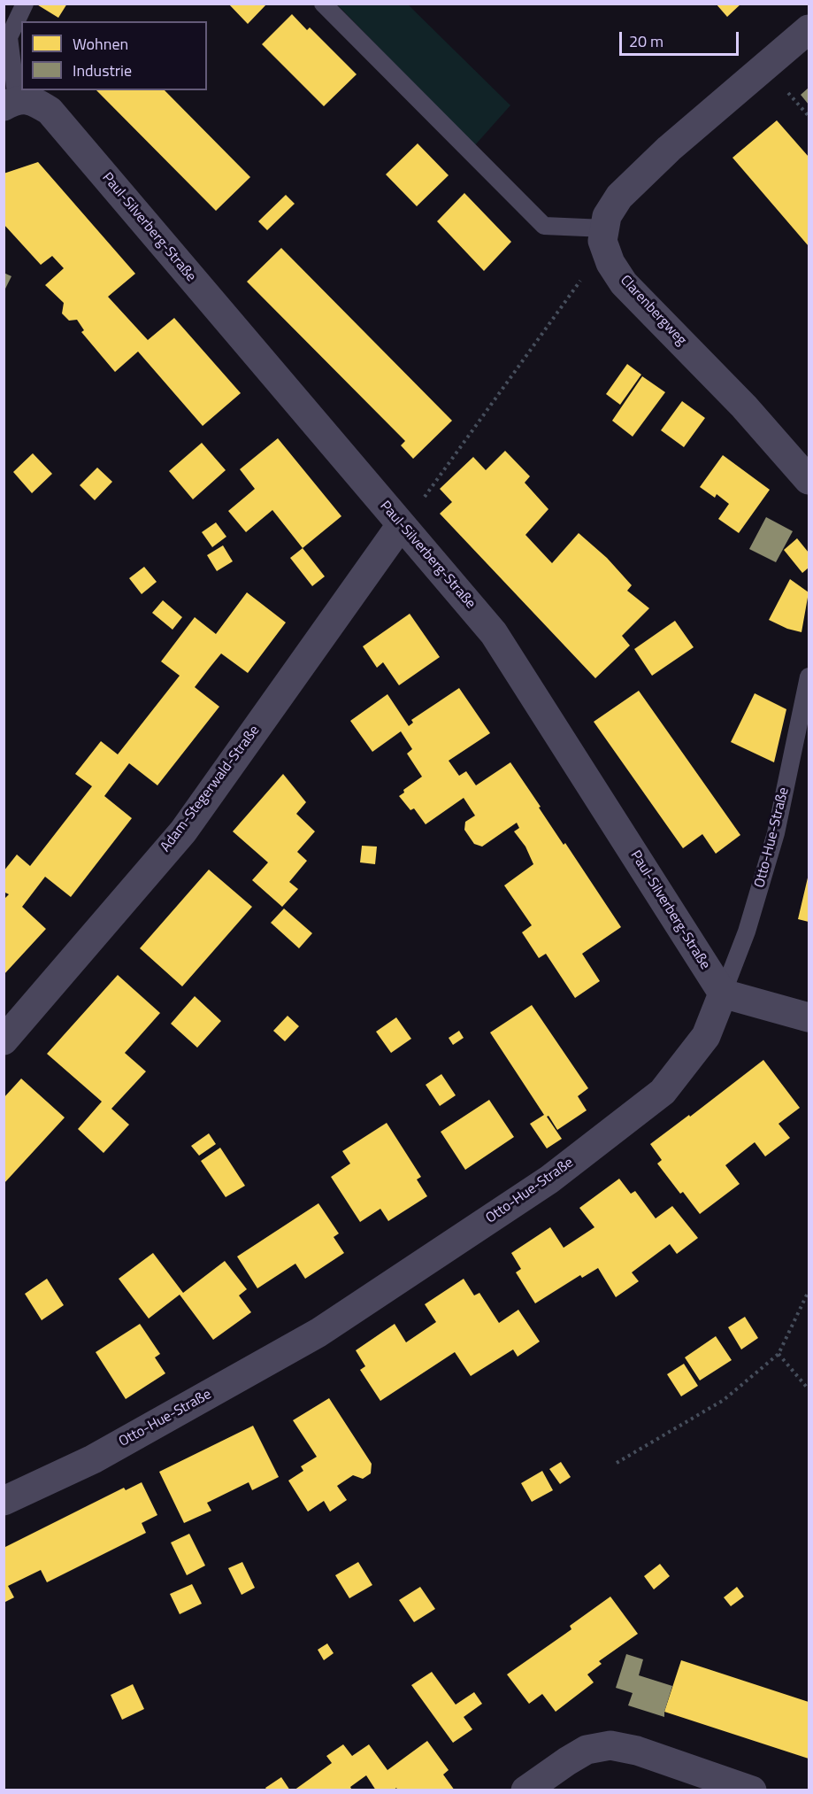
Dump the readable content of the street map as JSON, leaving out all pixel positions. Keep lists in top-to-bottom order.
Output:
{
  "streets": {
    "street": [
      "Paul-Silverberg-Straße",
      "Clarenbergweg",
      "Adam-Stegerwald-Straße",
      "Otto-Hue-Straße"
    ]
  },
  "crossings": [
    ["Paul-Silverberg-Straße", "Adam-Stegerwald-Straße"],
    ["Paul-Silverberg-Straße", "Otto-Hue-Straße"]
  ],
  "legend": ["Wohnen", "Industrie"],
  "scale_bar": "20 m"
}
